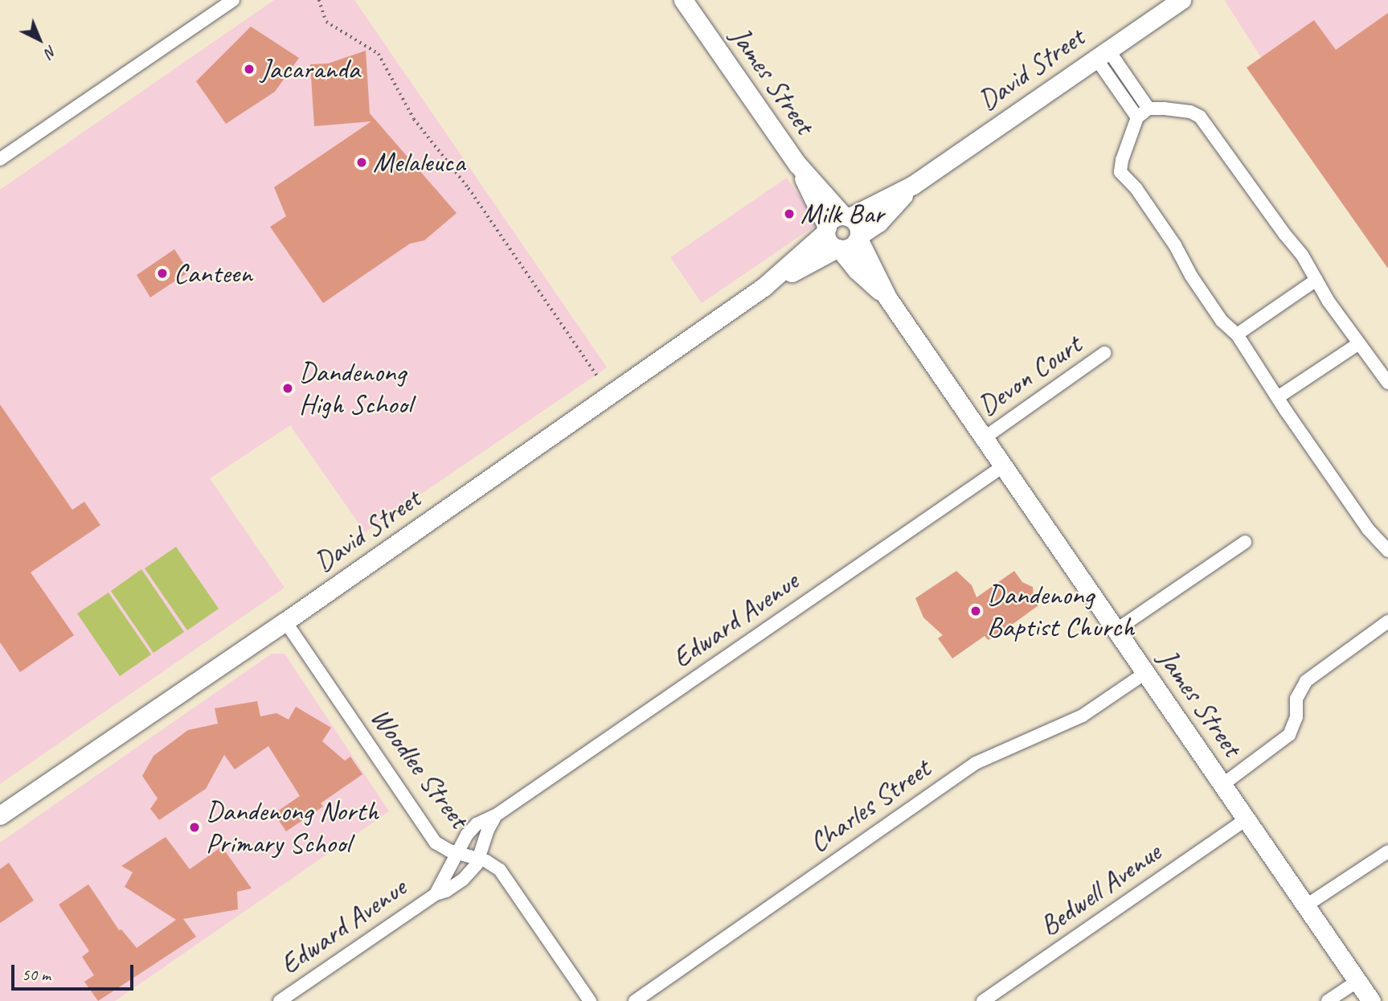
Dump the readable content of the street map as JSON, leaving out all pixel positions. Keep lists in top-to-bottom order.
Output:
{
  "streets": {
    "main road": ["David Street", "James Street"],
    "street": [
      "Devon Court",
      "Edward Avenue",
      "Woodlee Street",
      "Charles Street",
      "Bedwell Avenue"
    ]
  },
  "crossings": [
    ["David Street", "James Street"],
    ["David Street", "Woodlee Street"],
    ["James Street", "Devon Court"],
    ["James Street", "Edward Avenue"],
    ["James Street", "Charles Street"],
    ["James Street", "Bedwell Avenue"],
    ["Edward Avenue", "Woodlee Street"]
  ],
  "places": [
    "Jacaranda",
    "Melaleuca",
    "Milk Bar",
    "Canteen",
    "Dandenong High School",
    "Dandenong Baptist Church",
    "Dandenong North Primary School"
  ],
  "scale_bar": "50 m",
  "north": "bottom right"
}
